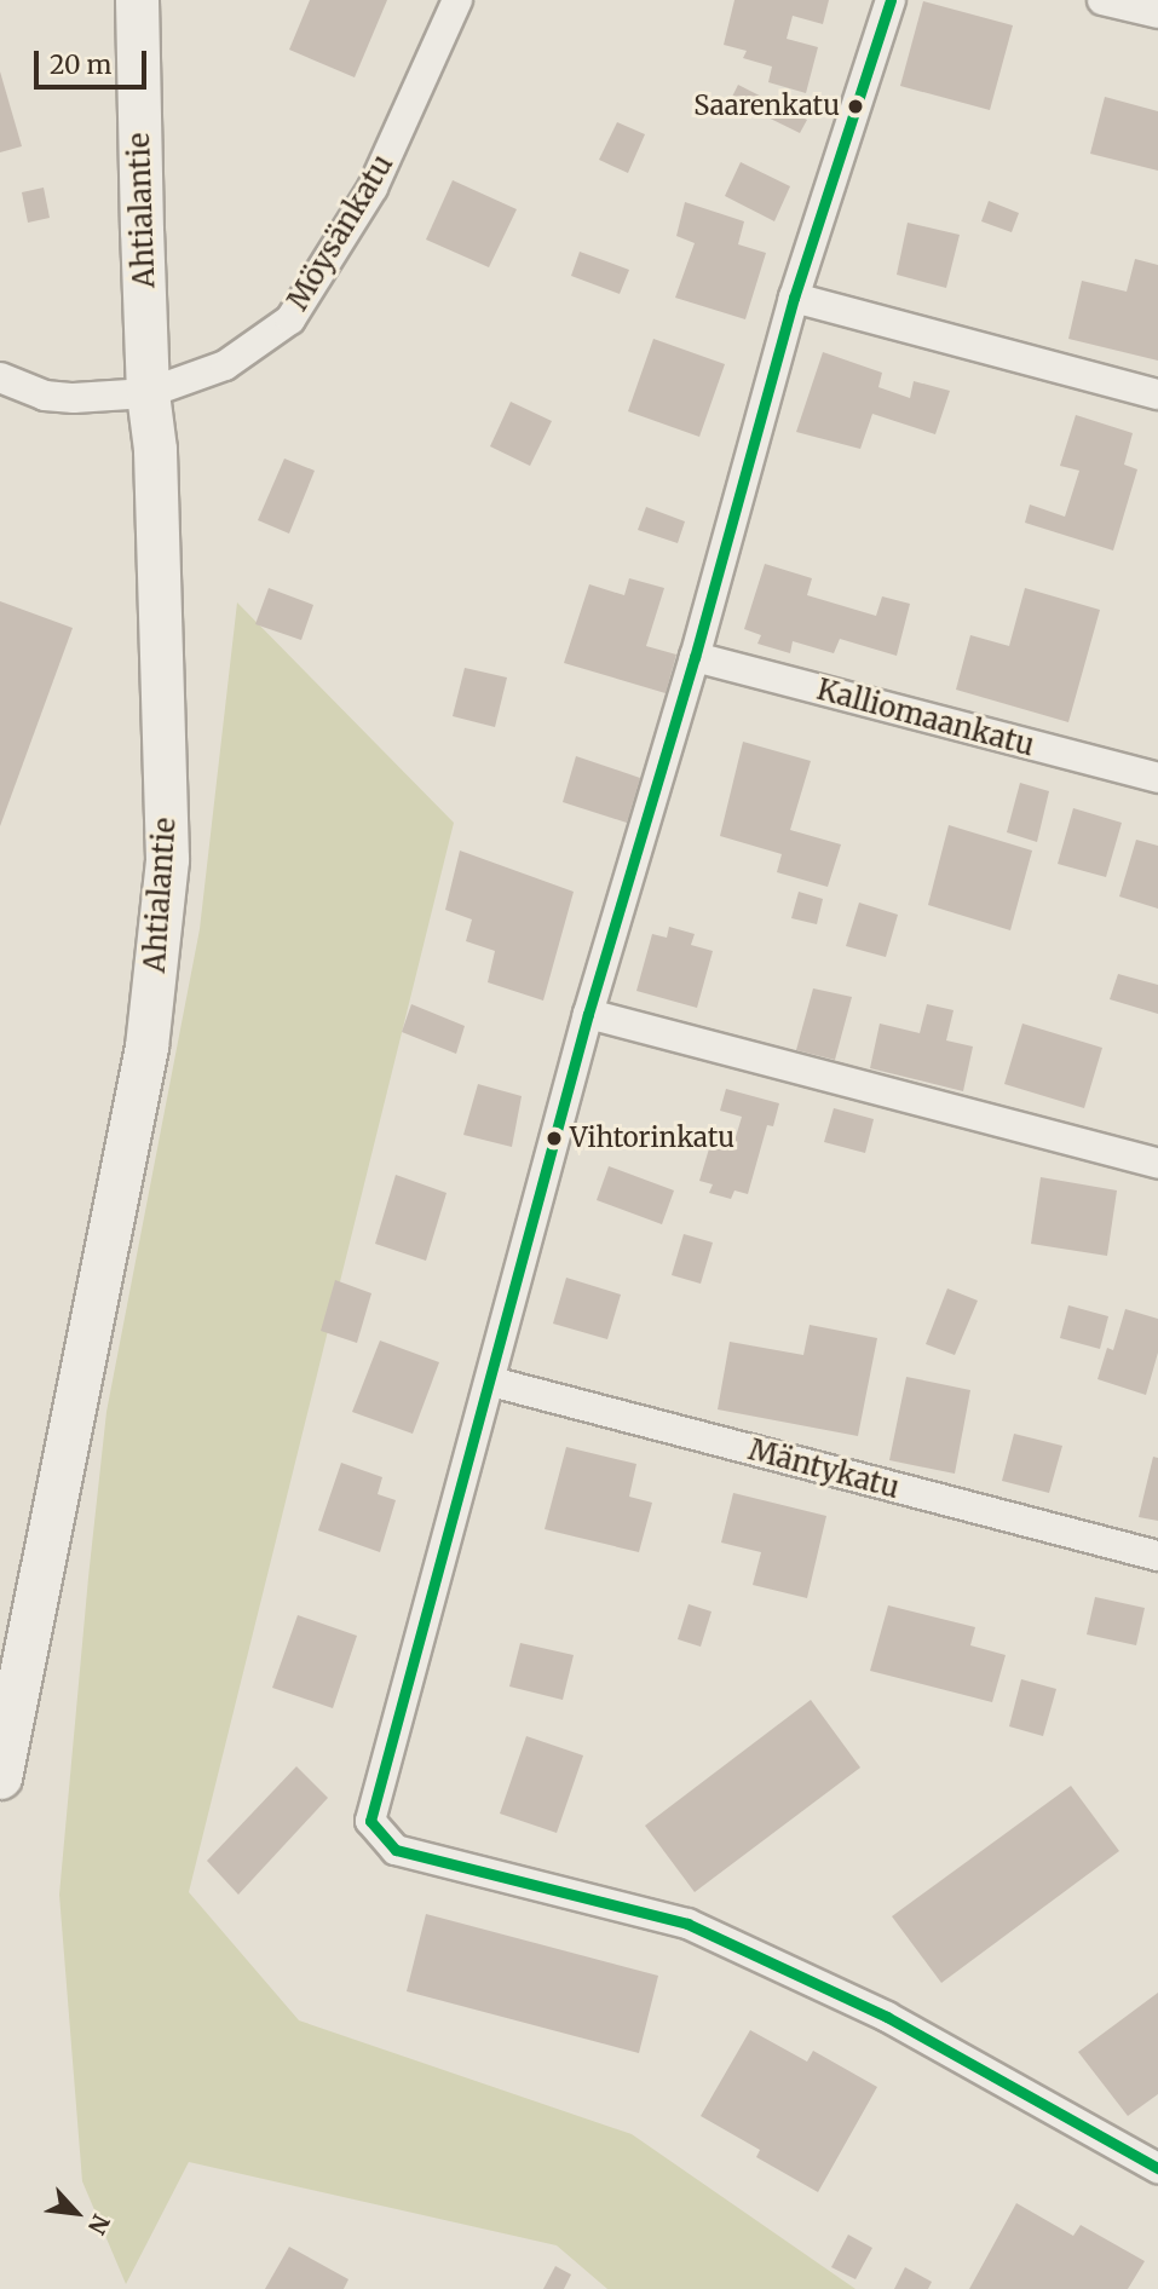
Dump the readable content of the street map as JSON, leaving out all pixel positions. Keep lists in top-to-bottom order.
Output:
{
  "streets": {
    "main road": ["Ahtialantie"],
    "street": ["Möysänkatu", "Kalliomaankatu", "Mäntykatu"]
  },
  "crossings": [
    ["Ahtialantie", "Möysänkatu"]
  ],
  "places": ["Saarenkatu", "Vihtorinkatu"],
  "scale_bar": "20 m",
  "north": "bottom right"
}
